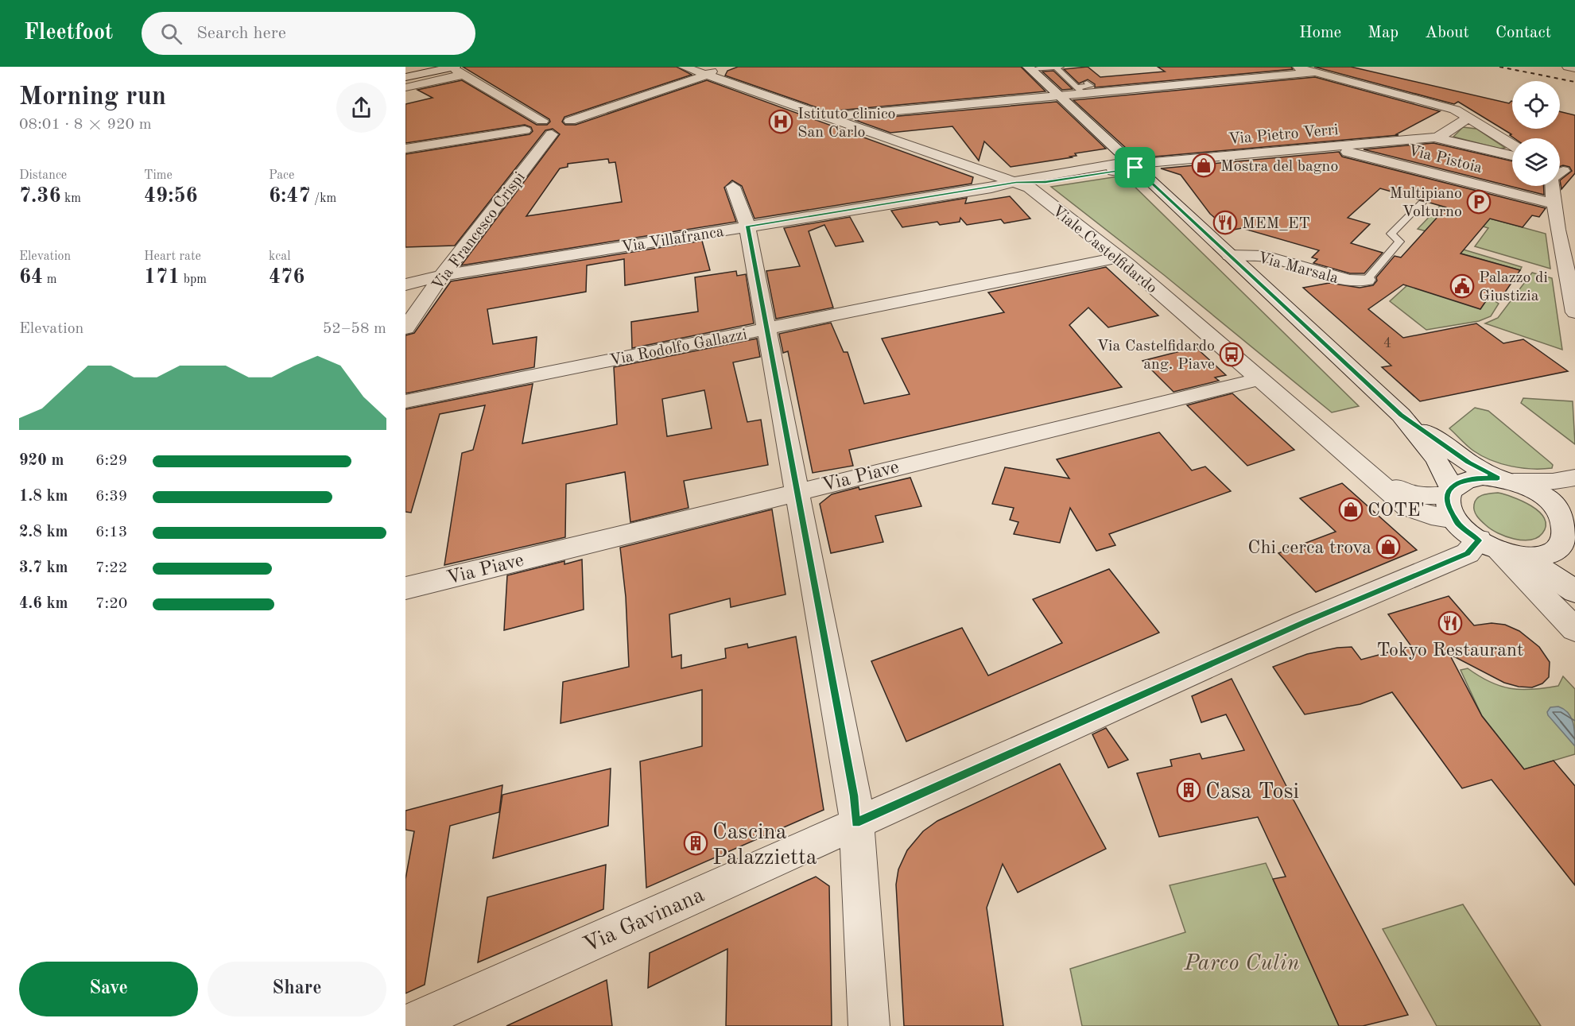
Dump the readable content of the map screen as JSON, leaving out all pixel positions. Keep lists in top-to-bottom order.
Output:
{
  "streets": {
    "street": [
      "Via Pietro Verri",
      "Via Pistoia",
      "Via Francesco Crispi",
      "Via Villafranca",
      "Viale Castelfidardo",
      "Via Marsala",
      "Via Rodolfo Gallazzi",
      "Via Piave",
      "Via Gavinana"
    ]
  },
  "crossings": [
    ["Via Pietro Verri", "Via Pistoia"],
    ["Via Pietro Verri", "Via Villafranca"],
    ["Via Pietro Verri", "Viale Castelfidardo"],
    ["Via Francesco Crispi", "Via Villafranca"],
    ["Via Francesco Crispi", "Viale Castelfidardo"],
    ["Via Villafranca", "Viale Castelfidardo"],
    ["Viale Castelfidardo", "Via Rodolfo Gallazzi"],
    ["Viale Castelfidardo", "Via Piave"]
  ],
  "parks": ["Parco Culin"],
  "places": {
    "hospital": ["Istituto clinico San Carlo"],
    "shop": ["Mostra del bagno", "COTE'", "Chi cerca trova"],
    "parking": ["Multipiano Volturno"],
    "restaurant": ["MEM_ET", "Tokyo Restaurant"],
    "public building": ["Palazzo di Giustizia"],
    "bus stop": ["Via Castelfidardo ang. Piave"],
    "building": ["Casa Tosi", "Cascina Palazzietta"]
  },
  "house_numbers": ["4"],
  "page": {
    "header": "Fleetfoot",
    "search": "Search here",
    "nav": [
      "Home",
      "Map",
      "About",
      "Contact"
    ],
    "heading": ["Morning run", "08:01 · 8 × 920 m"],
    "stats": [
      ["Distance", "7.36 km"],
      ["Time", "49:56"],
      ["Pace", "6:47 /km"],
      ["Elevation", "64 m"],
      ["Heart rate", "171 bpm"],
      ["kcal", "476"]
    ],
    "chart": ["Elevation", "52–58 m"],
    "list": [
      {
        "name": "920 m",
        "note": "6:29"
      },
      {
        "name": "1.8 km",
        "note": "6:39"
      },
      {
        "name": "2.8 km",
        "note": "6:13"
      },
      {
        "name": "3.7 km",
        "note": "7:22"
      },
      {
        "name": "4.6 km",
        "note": "7:20"
      }
    ],
    "buttons": ["Save", "Share"]
  }
}
